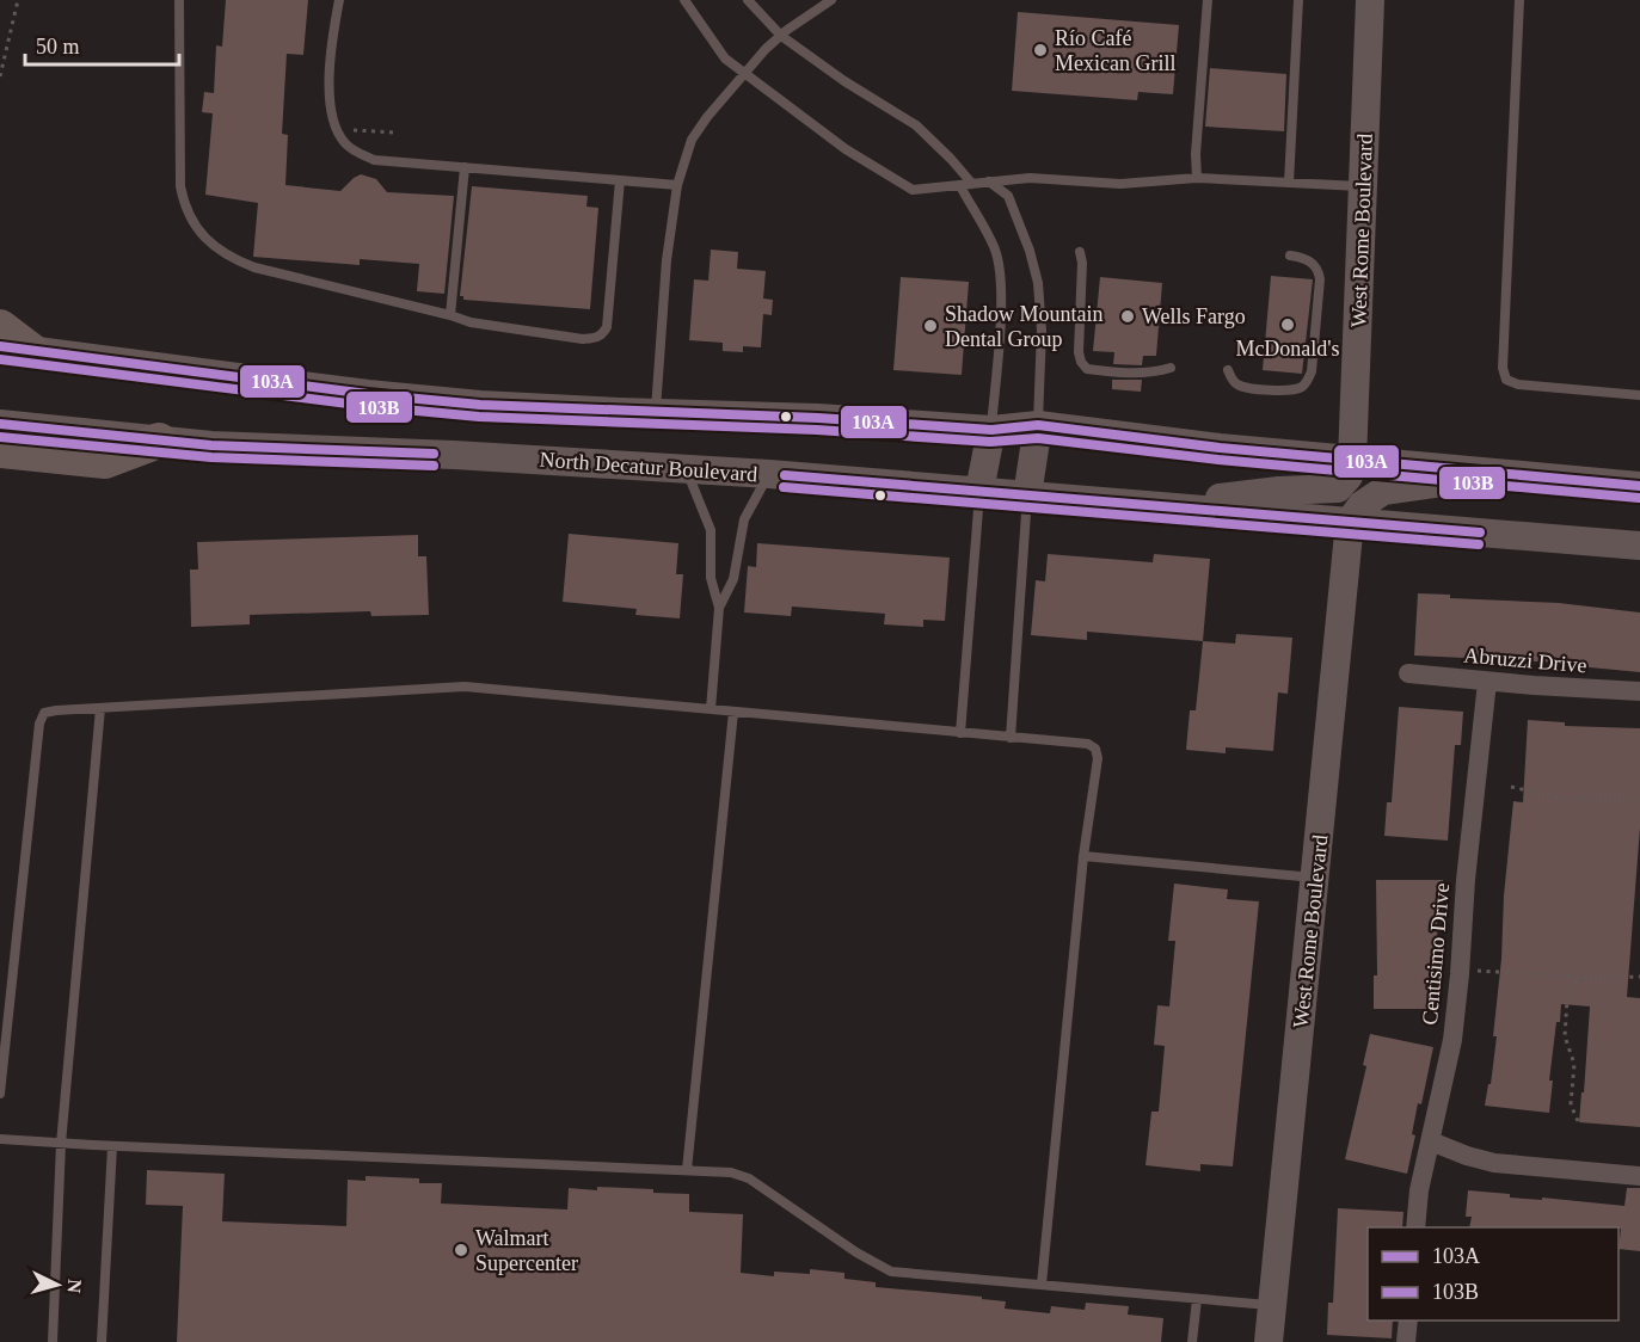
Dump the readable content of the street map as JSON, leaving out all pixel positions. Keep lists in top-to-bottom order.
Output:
{
  "streets": {
    "main road": ["West Rome Boulevard", "North Decatur Boulevard"],
    "street": ["Abruzzi Drive", "Centisimo Drive"]
  },
  "crossings": [
    ["West Rome Boulevard", "North Decatur Boulevard"],
    ["Abruzzi Drive", "Centisimo Drive"]
  ],
  "places": [
    "Río Café Mexican Grill",
    "Wells Fargo",
    "McDonald's",
    "Shadow Mountain Dental Group",
    "Walmart Supercenter"
  ],
  "lines": ["transit line 103A", "transit line 103B"],
  "legend": ["103A", "103B"],
  "scale_bar": "50 m",
  "north": "right"
}
